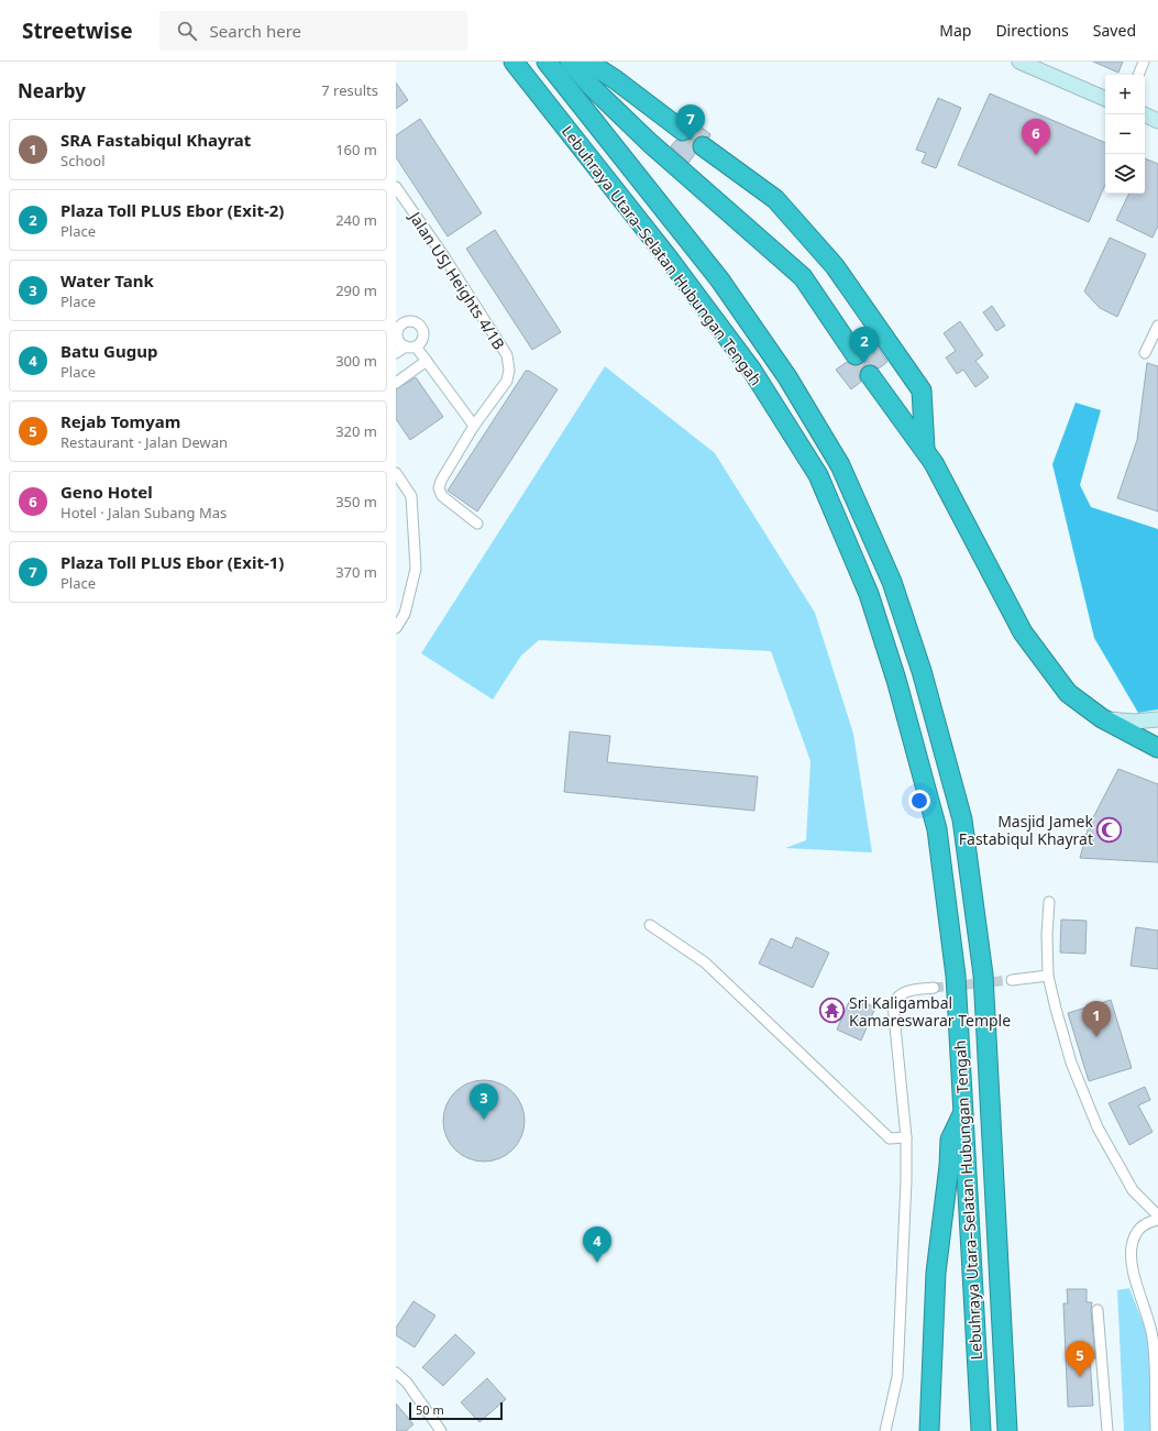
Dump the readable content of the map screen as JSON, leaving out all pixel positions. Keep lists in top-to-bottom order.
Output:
{
  "streets": {
    "highway": ["Lebuhraya Utara–Selatan Hubungan Tengah"],
    "street": ["Jalan USJ Heights 4/1B"]
  },
  "places": {
    "mosque": ["Masjid Jamek Fastabiqul Khayrat"],
    "temple": ["Sri Kaligambal Kamareswarar Temple"]
  },
  "scale_bar": "50 m",
  "page": {
    "header": "Streetwise",
    "search": "Search here",
    "nav": ["Map", "Directions", "Saved"],
    "heading": ["Nearby", "7 results"],
    "map_buttons": ["+", "−"],
    "pins": [
      "7",
      "6",
      "2",
      "1",
      "3",
      "4",
      "5"
    ],
    "list": [
      {
        "mark": "1",
        "name": "SRA Fastabiqul Khayrat",
        "note": "School",
        "value": "160 m"
      },
      {
        "mark": "2",
        "name": "Plaza Toll PLUS Ebor (Exit-2)",
        "note": "Place",
        "value": "240 m"
      },
      {
        "mark": "3",
        "name": "Water Tank",
        "note": "Place",
        "value": "290 m"
      },
      {
        "mark": "4",
        "name": "Batu Gugup",
        "note": "Place",
        "value": "300 m"
      },
      {
        "mark": "5",
        "name": "Rejab Tomyam",
        "note": "Restaurant · Jalan Dewan",
        "value": "320 m"
      },
      {
        "mark": "6",
        "name": "Geno Hotel",
        "note": "Hotel · Jalan Subang Mas",
        "value": "350 m"
      },
      {
        "mark": "7",
        "name": "Plaza Toll PLUS Ebor (Exit-1)",
        "note": "Place",
        "value": "370 m"
      }
    ],
    "scale": "50 m"
  }
}
